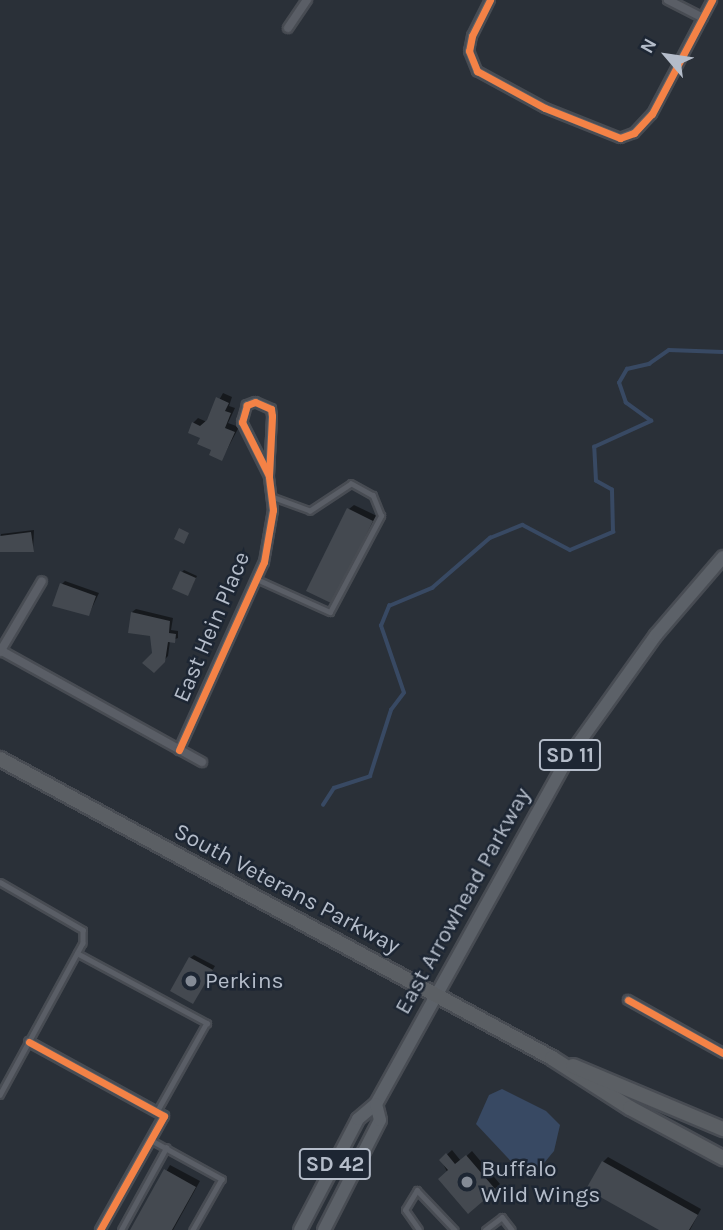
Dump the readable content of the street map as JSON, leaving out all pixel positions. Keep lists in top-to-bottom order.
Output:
{
  "streets": {
    "highway": ["South Veterans Parkway"],
    "main road": ["SD 11", "East Arrowhead Parkway", "SD 42"],
    "street": ["East Hein Place"]
  },
  "crossings": [
    ["South Veterans Parkway", "East Arrowhead Parkway"]
  ],
  "places": ["Perkins", "Buffalo Wild Wings"],
  "north": "top left"
}
